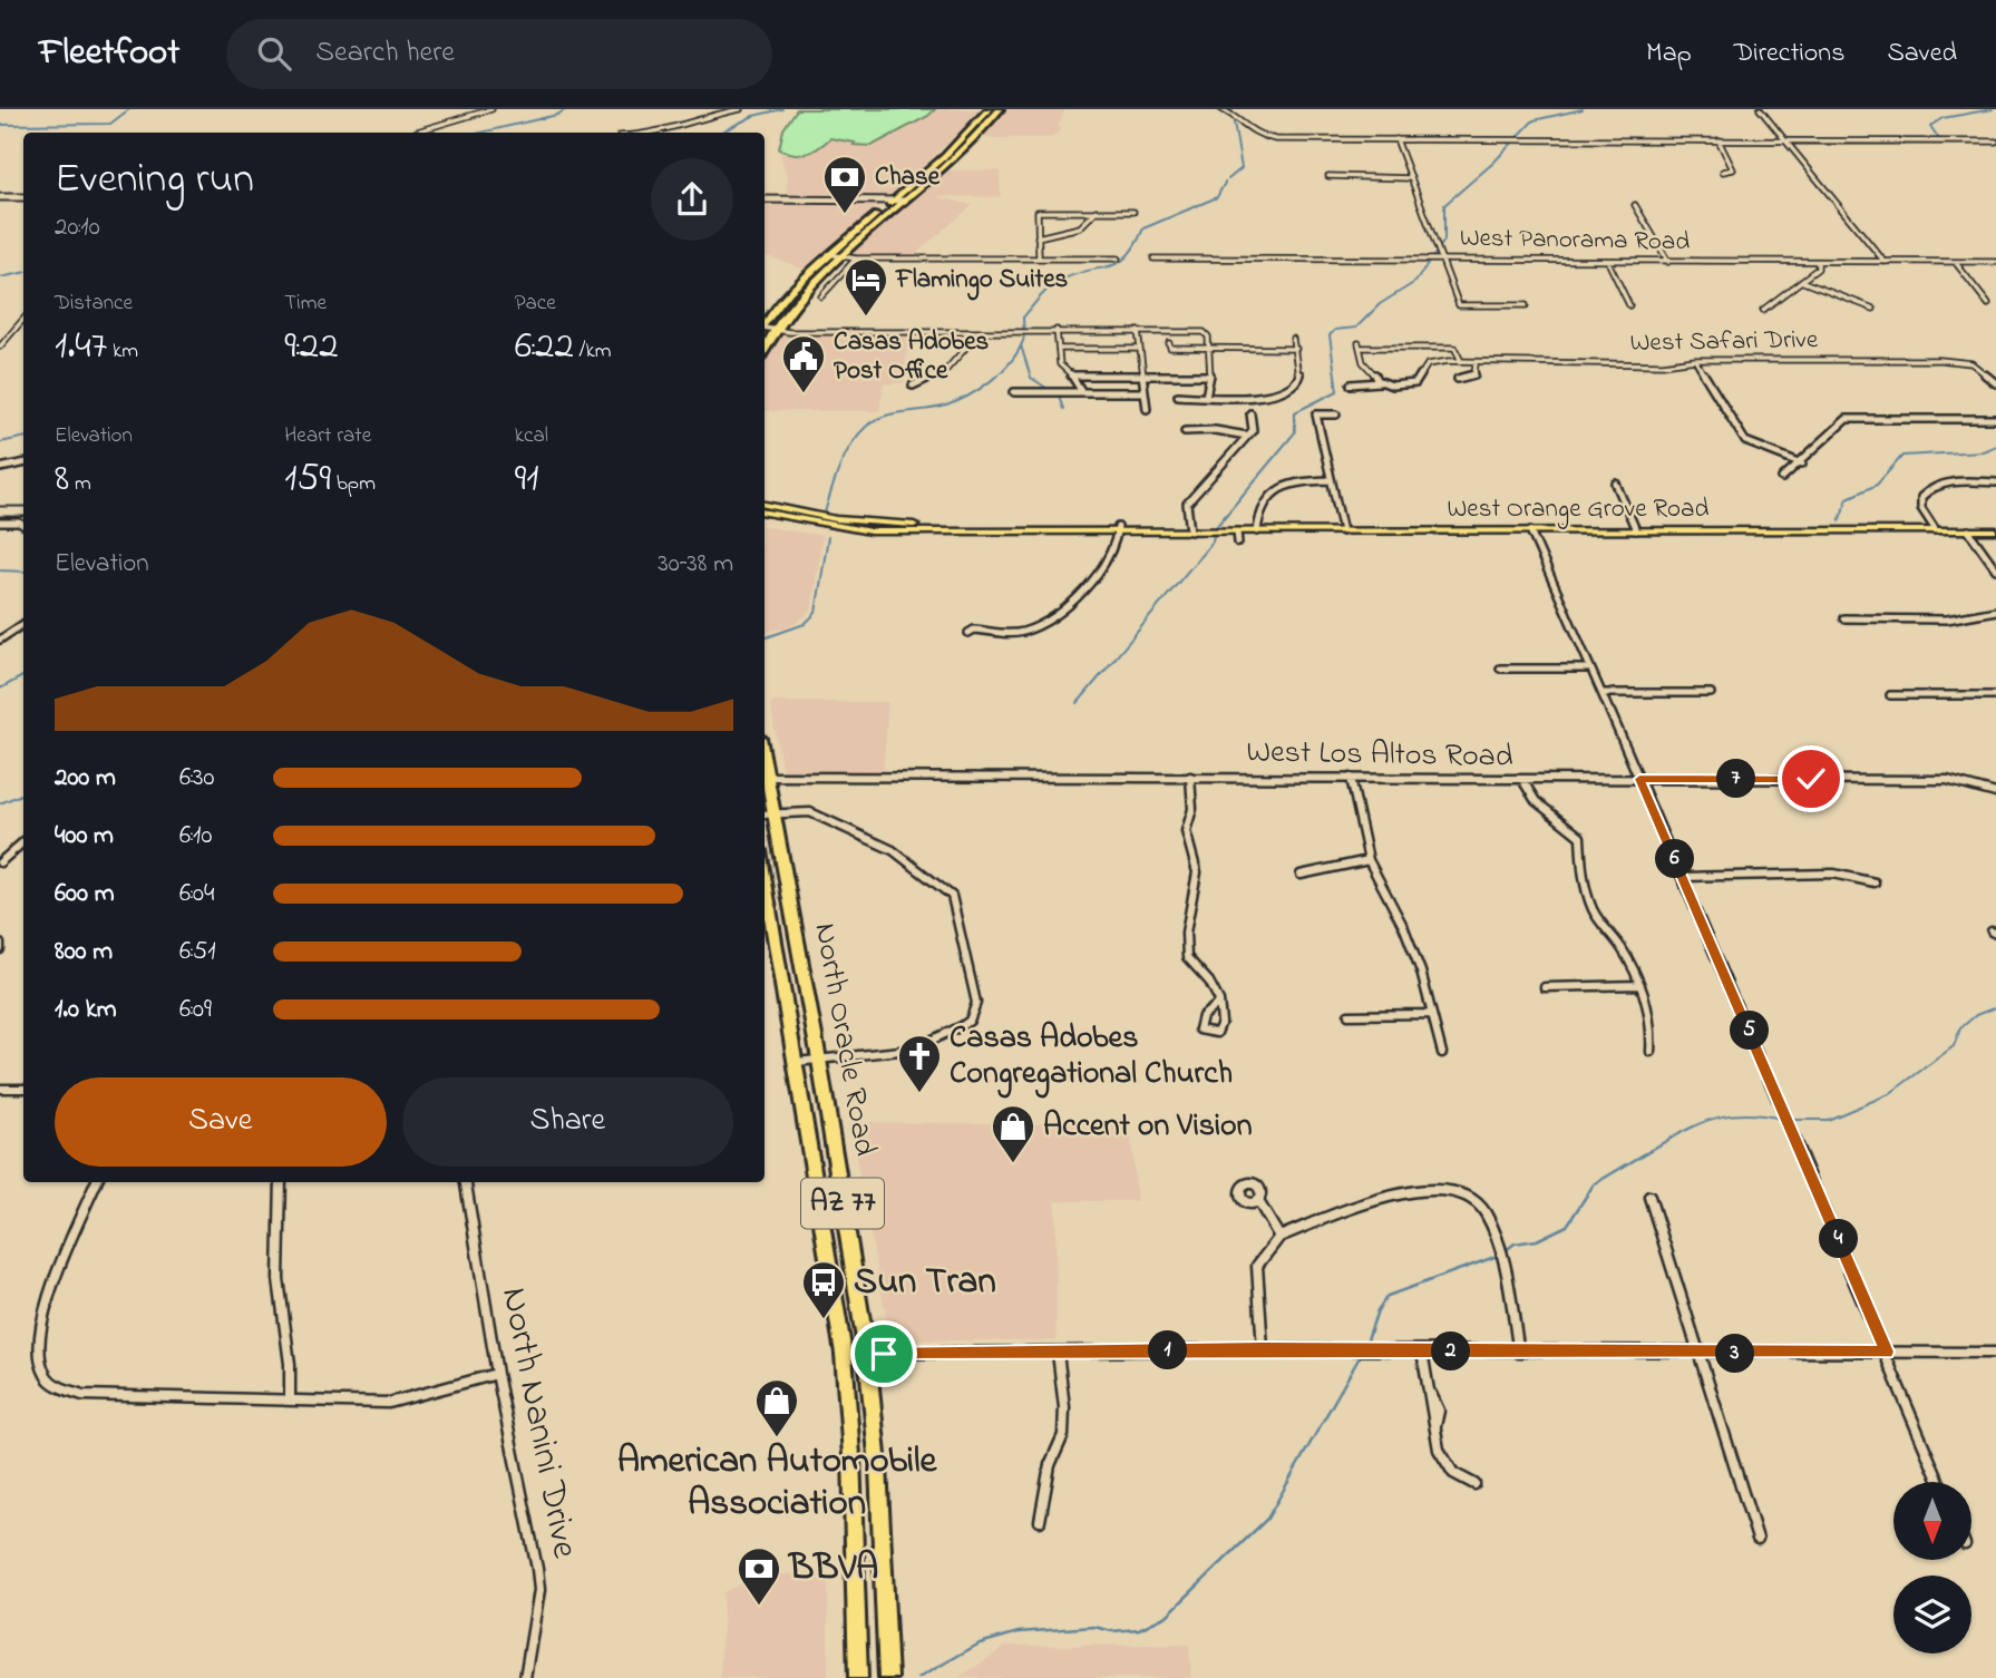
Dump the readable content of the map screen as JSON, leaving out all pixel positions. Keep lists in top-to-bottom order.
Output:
{
  "streets": {
    "highway": ["North Oracle Road", "AZ 77"],
    "main road": ["West Orange Grove Road"],
    "street": [
      "West Panorama Road",
      "West Safari Drive",
      "West Los Altos Road",
      "North Nanini Drive"
    ]
  },
  "crossings": [
    ["West Los Altos Road", "North Oracle Road"]
  ],
  "places": {
    "bank": ["Chase", "BBVA"],
    "hotel": ["Flamingo Suites"],
    "public building": ["Casas Adobes Post Office"],
    "church": ["Casas Adobes Congregational Church"],
    "shop": ["Accent on Vision", "American Automobile Association"],
    "bus stop": ["Sun Tran"]
  },
  "north": "bottom",
  "page": {
    "header": "Fleetfoot",
    "search": "Search here",
    "nav": ["Map", "Directions", "Saved"],
    "heading": ["Evening run", "20:10"],
    "stats": [
      ["Distance", "1.47 km"],
      ["Time", "9:22"],
      ["Pace", "6:22 /km"],
      ["Elevation", "8 m"],
      ["Heart rate", "159 bpm"],
      ["kcal", "91"]
    ],
    "chart": ["Elevation", "30–38 m"],
    "list": [
      {
        "name": "200 m",
        "note": "6:30"
      },
      {
        "name": "400 m",
        "note": "6:10"
      },
      {
        "name": "600 m",
        "note": "6:04"
      },
      {
        "name": "800 m",
        "note": "6:51"
      },
      {
        "name": "1.0 km",
        "note": "6:09"
      }
    ],
    "pins": [
      "7",
      "6",
      "5",
      "4",
      "1",
      "2",
      "3"
    ],
    "buttons": ["Save", "Share"]
  }
}
